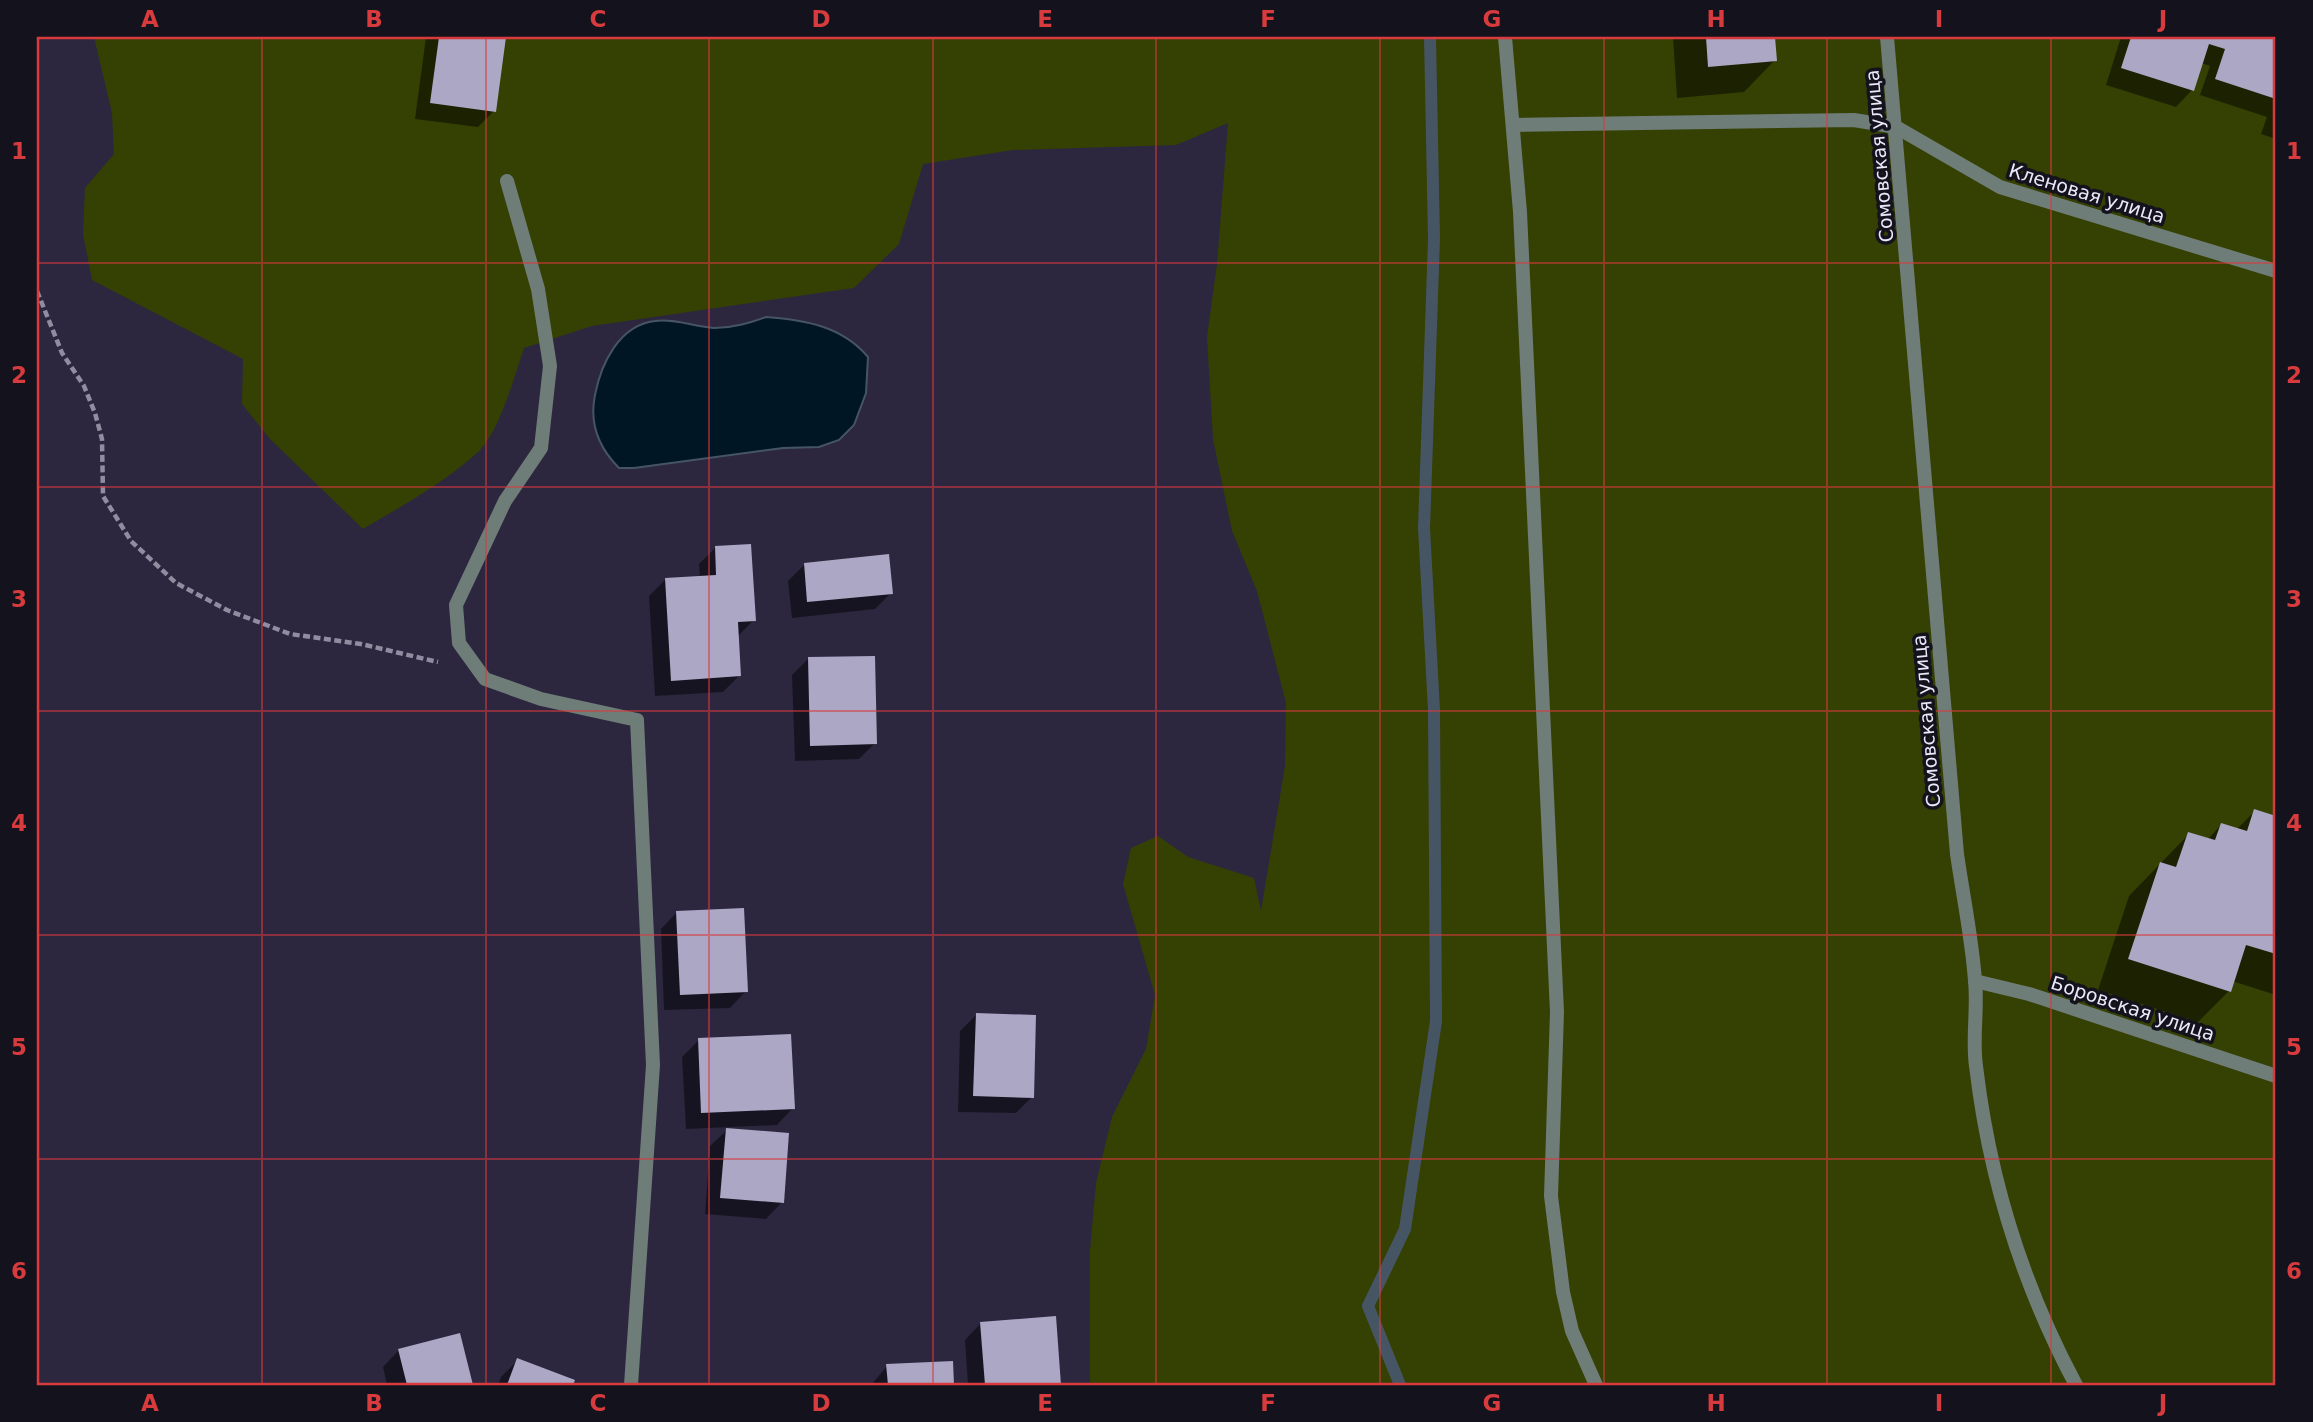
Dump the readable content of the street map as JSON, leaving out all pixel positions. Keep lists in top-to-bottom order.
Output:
{
  "streets": {
    "street": ["Сомовская улица", "Кленовая улица", "Боровская улица"]
  },
  "crossings": [
    ["Сомовская улица", "Кленовая улица"],
    ["Сомовская улица", "Боровская улица"]
  ],
  "grid": {
    "columns": [
      "A",
      "B",
      "C",
      "D",
      "E",
      "F",
      "G",
      "H",
      "I",
      "J"
    ],
    "rows": [
      "1",
      "2",
      "3",
      "4",
      "5",
      "6"
    ]
  }
}
